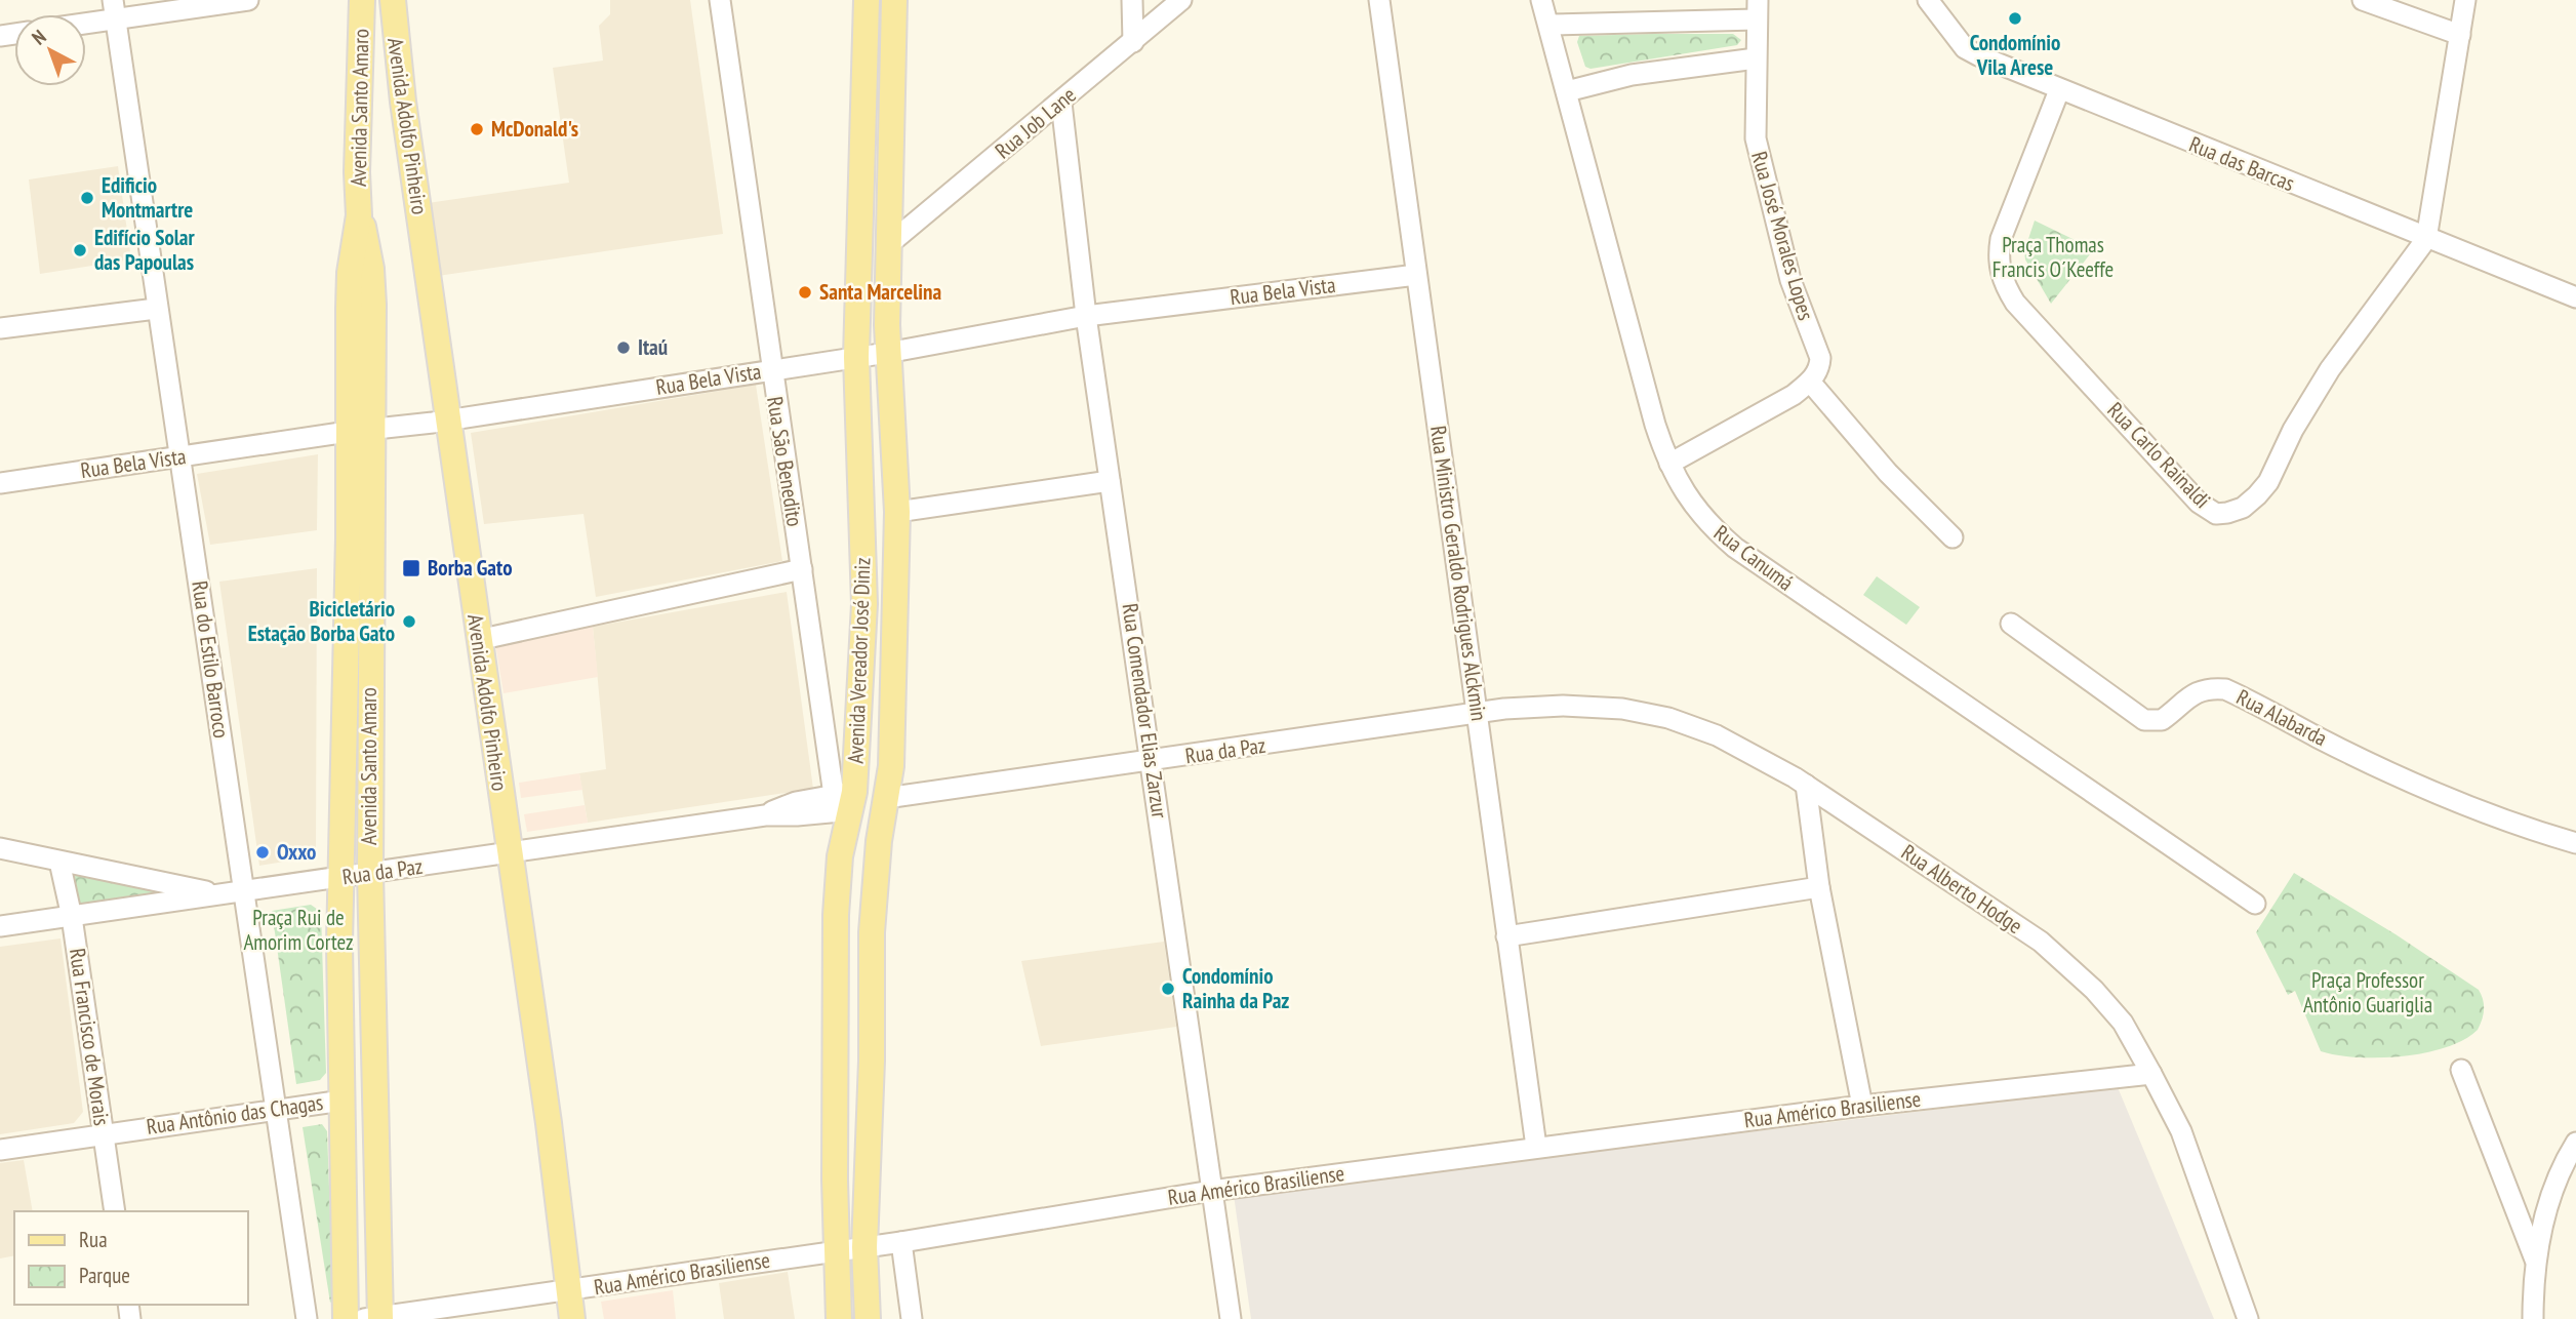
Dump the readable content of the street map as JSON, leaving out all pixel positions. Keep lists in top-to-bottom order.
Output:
{
  "streets": {
    "main road": ["Avenida Santo Amaro", "Avenida Adolfo Pinheiro", "Avenida Vereador José Diniz"],
    "street": [
      "Rua Job Lane",
      "Rua das Barcas",
      "Rua José Morales Lopes",
      "Rua Bela Vista",
      "Rua Carlo Rainaldi",
      "Rua São Benedito",
      "Rua Canumá",
      "Rua Ministro Geraldo Rodrigues Alckmin",
      "Rua do Estilo Barroco",
      "Rua Comendador Elias Zarzur",
      "Rua Alabarda",
      "Rua da Paz",
      "Rua Alberto Hodge",
      "Rua Francisco de Morais",
      "Rua Américo Brasiliense",
      "Rua Antônio das Chagas"
    ]
  },
  "crossings": [
    ["Avenida Santo Amaro", "Rua Bela Vista"],
    ["Avenida Santo Amaro", "Rua da Paz"],
    ["Avenida Santo Amaro", "Rua Américo Brasiliense"],
    ["Avenida Santo Amaro", "Rua Antônio das Chagas"],
    ["Rua Job Lane", "Avenida Vereador José Diniz"],
    ["Rua Job Lane", "Rua Comendador Elias Zarzur"],
    ["Avenida Adolfo Pinheiro", "Rua Bela Vista"],
    ["Avenida Adolfo Pinheiro", "Rua da Paz"],
    ["Avenida Adolfo Pinheiro", "Rua Américo Brasiliense"],
    ["Rua das Barcas", "Rua Carlo Rainaldi"],
    ["Rua Bela Vista", "Rua São Benedito"],
    ["Rua Bela Vista", "Rua Ministro Geraldo Rodrigues Alckmin"],
    ["Rua Bela Vista", "Rua do Estilo Barroco"],
    ["Rua Bela Vista", "Avenida Vereador José Diniz"],
    ["Rua Bela Vista", "Rua Comendador Elias Zarzur"],
    ["Rua São Benedito", "Avenida Vereador José Diniz"],
    ["Rua São Benedito", "Rua da Paz"],
    ["Rua Ministro Geraldo Rodrigues Alckmin", "Rua da Paz"],
    ["Rua Ministro Geraldo Rodrigues Alckmin", "Rua Alberto Hodge"],
    ["Rua Ministro Geraldo Rodrigues Alckmin", "Rua Américo Brasiliense"],
    ["Rua do Estilo Barroco", "Rua da Paz"],
    ["Rua do Estilo Barroco", "Rua Antônio das Chagas"],
    ["Avenida Vereador José Diniz", "Rua da Paz"],
    ["Avenida Vereador José Diniz", "Rua Américo Brasiliense"],
    ["Rua Comendador Elias Zarzur", "Rua da Paz"],
    ["Rua Comendador Elias Zarzur", "Rua Américo Brasiliense"],
    ["Rua da Paz", "Rua Alberto Hodge"],
    ["Rua da Paz", "Rua Francisco de Morais"],
    ["Rua Alberto Hodge", "Rua Américo Brasiliense"],
    ["Rua Francisco de Morais", "Rua Antônio das Chagas"]
  ],
  "parks": ["Praça Thomas Francis O´Keeffe", "Praça Rui de Amorim Cortez", "Praça Professor Antônio Guariglia"],
  "places": {
    "other": [
      "Condomínio Vila Arese",
      "McDonald's",
      "Edificio Montmartre",
      "Edifício Solar das Papoulas",
      "Santa Marcelina",
      "Itaú",
      "Bicicletário Estação Borba Gato",
      "Oxxo",
      "Condomínio Rainha da Paz"
    ],
    "transit": ["Borba Gato"]
  },
  "legend": ["Rua", "Parque"],
  "north": "top left"
}
